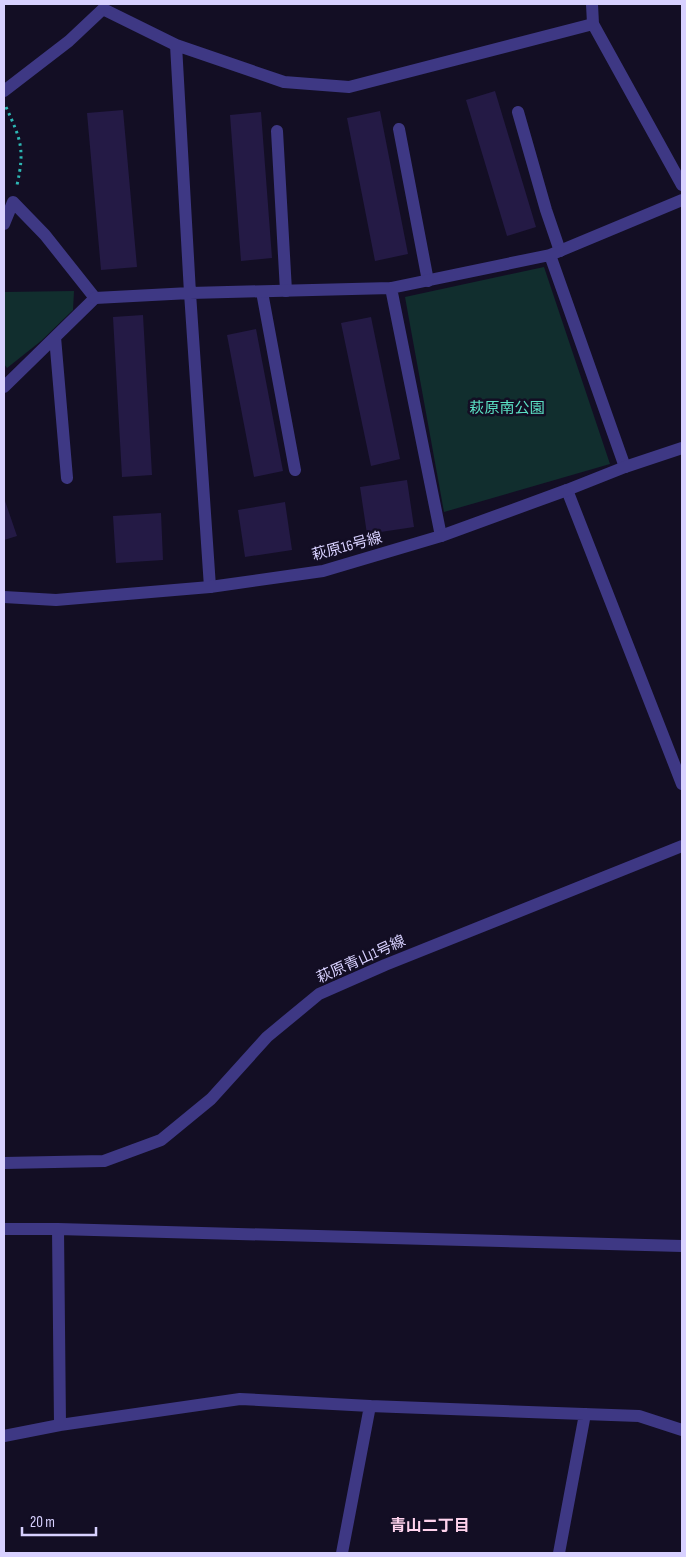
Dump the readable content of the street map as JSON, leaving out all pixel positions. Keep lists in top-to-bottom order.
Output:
{
  "streets": {
    "street": ["萩原16号線", "萩原青山1号線"]
  },
  "districts": ["青山二丁目"],
  "parks": ["萩原南公園"],
  "scale_bar": "20 m"
}
